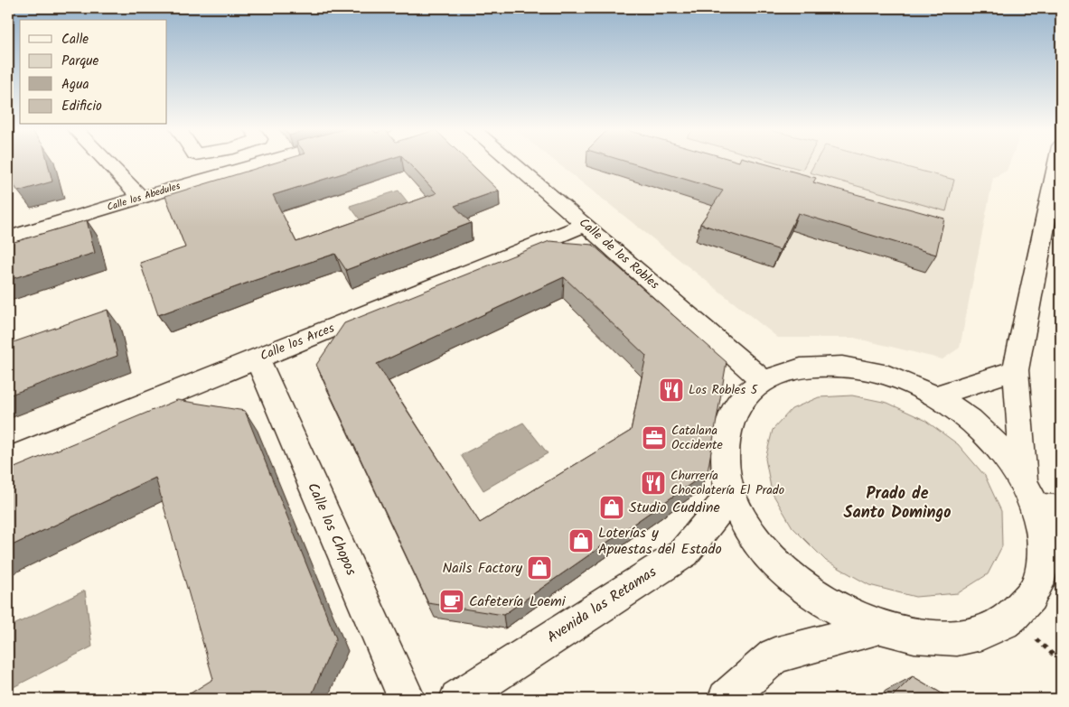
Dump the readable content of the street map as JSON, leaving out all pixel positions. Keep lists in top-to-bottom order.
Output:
{
  "streets": {
    "street": [
      "Calle los Abedules",
      "Calle de los Robles",
      "Calle los Arces",
      "Calle los Chopos",
      "Avenida las Retamas"
    ]
  },
  "crossings": [
    ["Calle de los Robles", "Calle los Arces"],
    ["Calle los Arces", "Calle los Chopos"]
  ],
  "districts": ["Prado de Santo Domingo"],
  "places": {
    "restaurant": ["Los Robles 5", "Churrería Chocolatería El Prado"],
    "office": ["Catalana Occidente"],
    "shop": ["Studio Cuddine", "Loterías y Apuestas del Estado", "Nails Factory"],
    "cafe": ["Cafetería Loemi"]
  },
  "legend": [
    "Calle",
    "Parque",
    "Agua",
    "Edificio"
  ]
}
